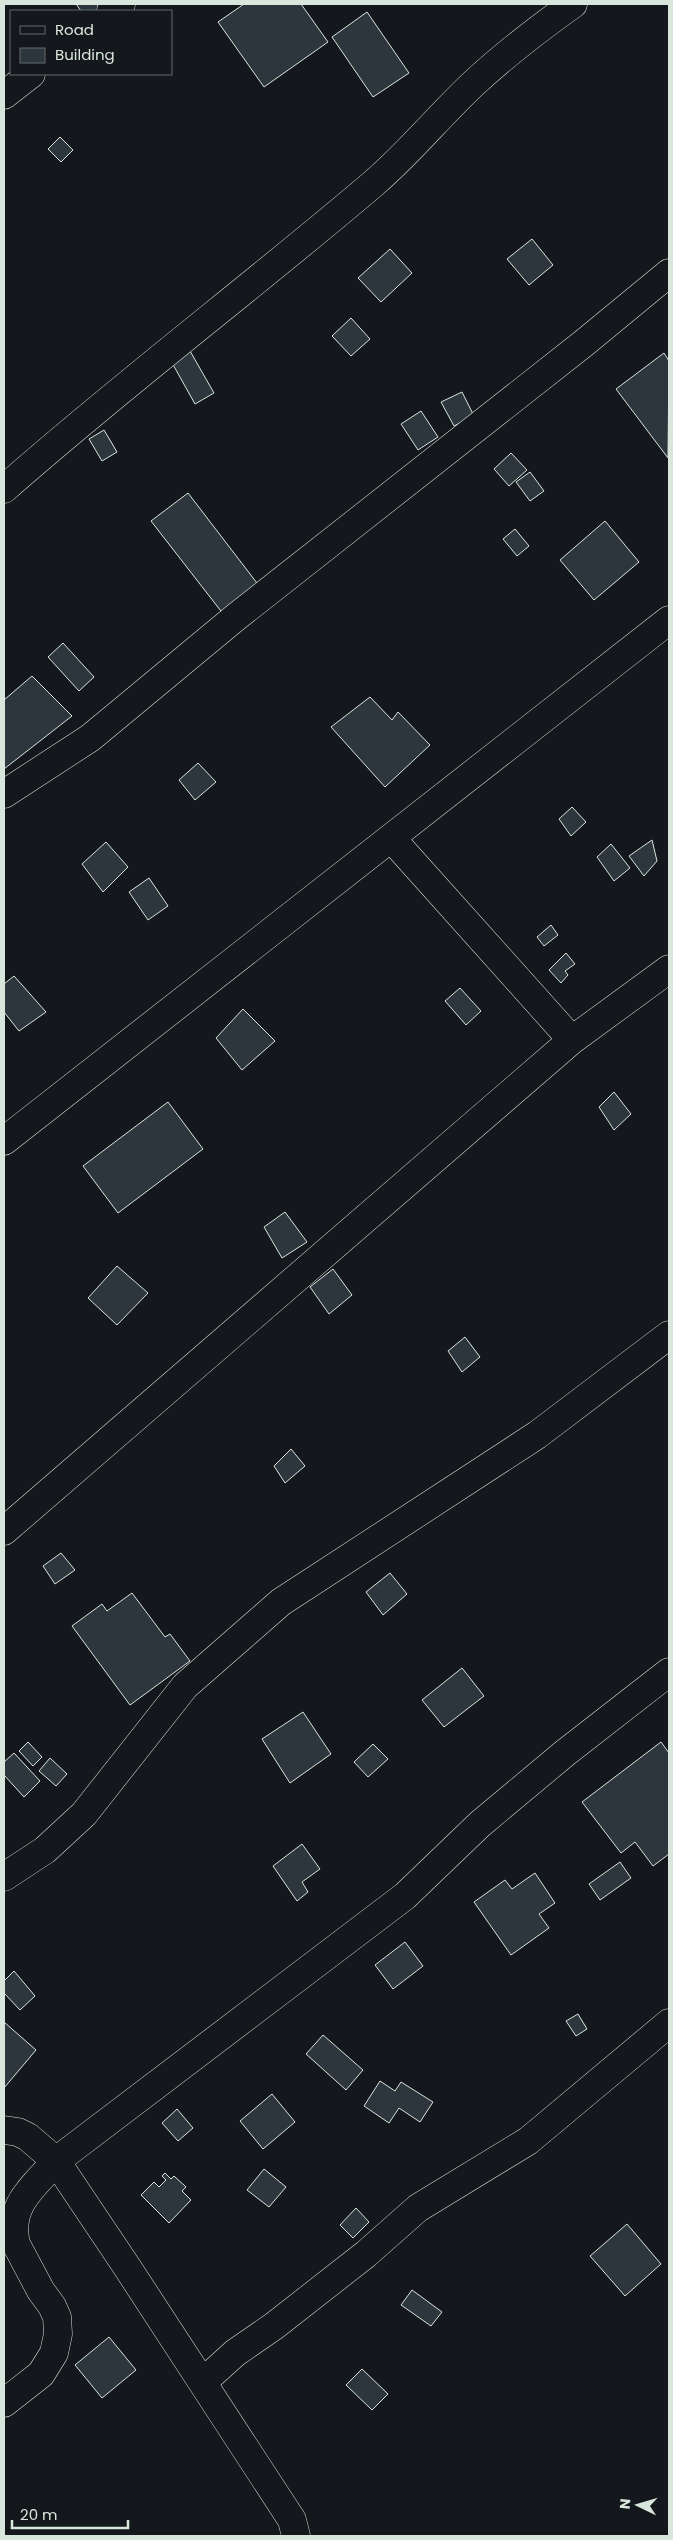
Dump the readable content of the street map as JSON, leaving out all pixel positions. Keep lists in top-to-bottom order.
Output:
{
  "legend": ["Road", "Building"],
  "scale_bar": "20 m",
  "north": "left"
}
